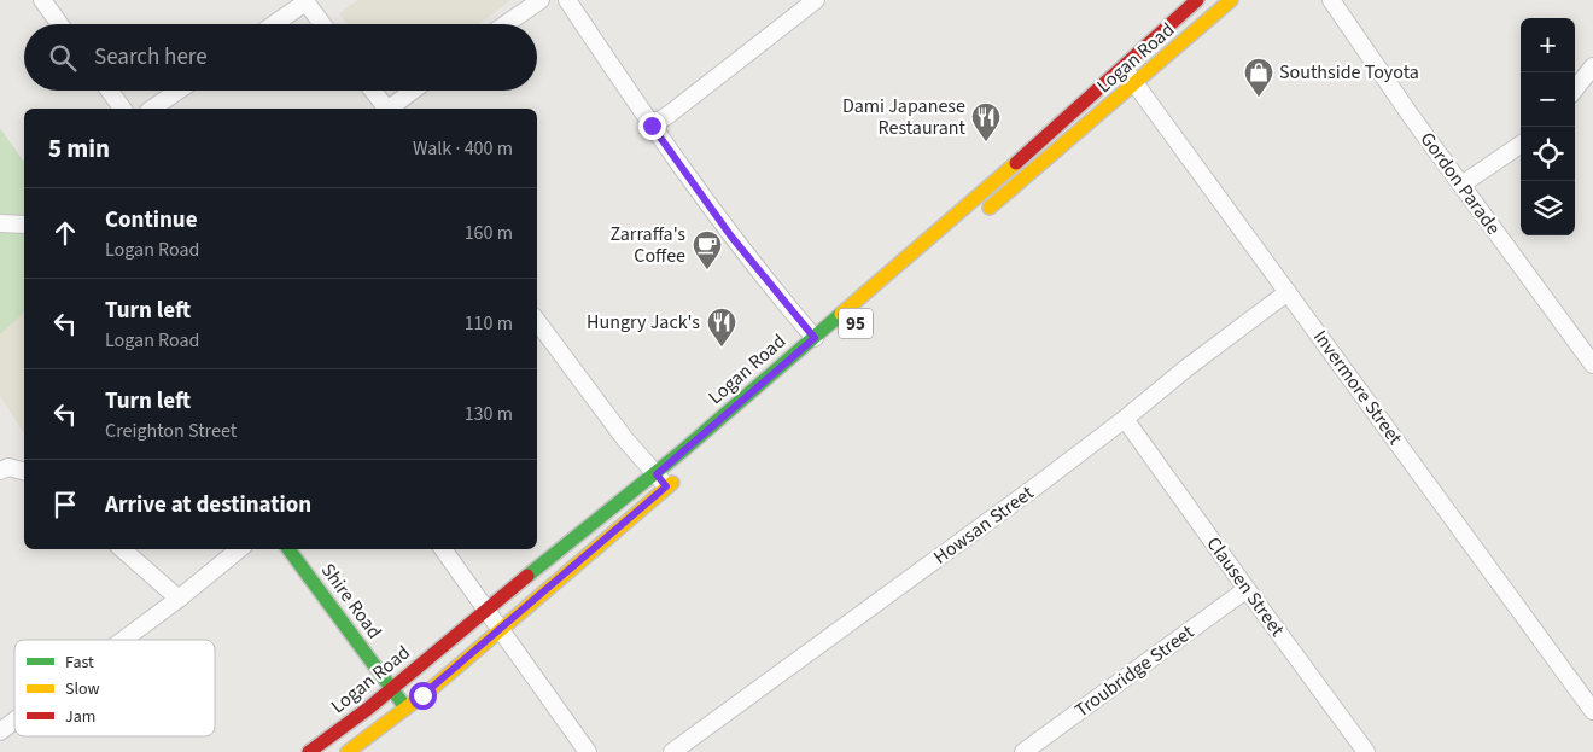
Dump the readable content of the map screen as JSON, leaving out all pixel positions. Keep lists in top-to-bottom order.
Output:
{
  "streets": {
    "main road": ["Logan Road", "95", "Shire Road"],
    "street": [
      "Gordon Parade",
      "Invermore Street",
      "Howsan Street",
      "Clausen Street",
      "Troubridge Street"
    ]
  },
  "crossings": [
    ["Logan Road", "Invermore Street"],
    ["Logan Road", "Shire Road"],
    ["Invermore Street", "Howsan Street"],
    ["Howsan Street", "Clausen Street"],
    ["Clausen Street", "Troubridge Street"]
  ],
  "places": {
    "shop": ["Southside Toyota"],
    "restaurant": ["Dami Japanese Restaurant", "Hungry Jack's"],
    "cafe": ["Zarraffa's Coffee"]
  },
  "legend": ["Fast", "Slow", "Jam"],
  "page": {
    "map_buttons": ["+", "−"],
    "search": "Search here",
    "heading": ["5 min", "Walk · 400 m"],
    "list": [
      ["Continue", "Logan Road", "160 m"],
      ["Turn left", "Logan Road", "110 m"],
      ["Turn left", "Creighton Street", "130 m"],
      "Arrive at destination"
    ]
  }
}
